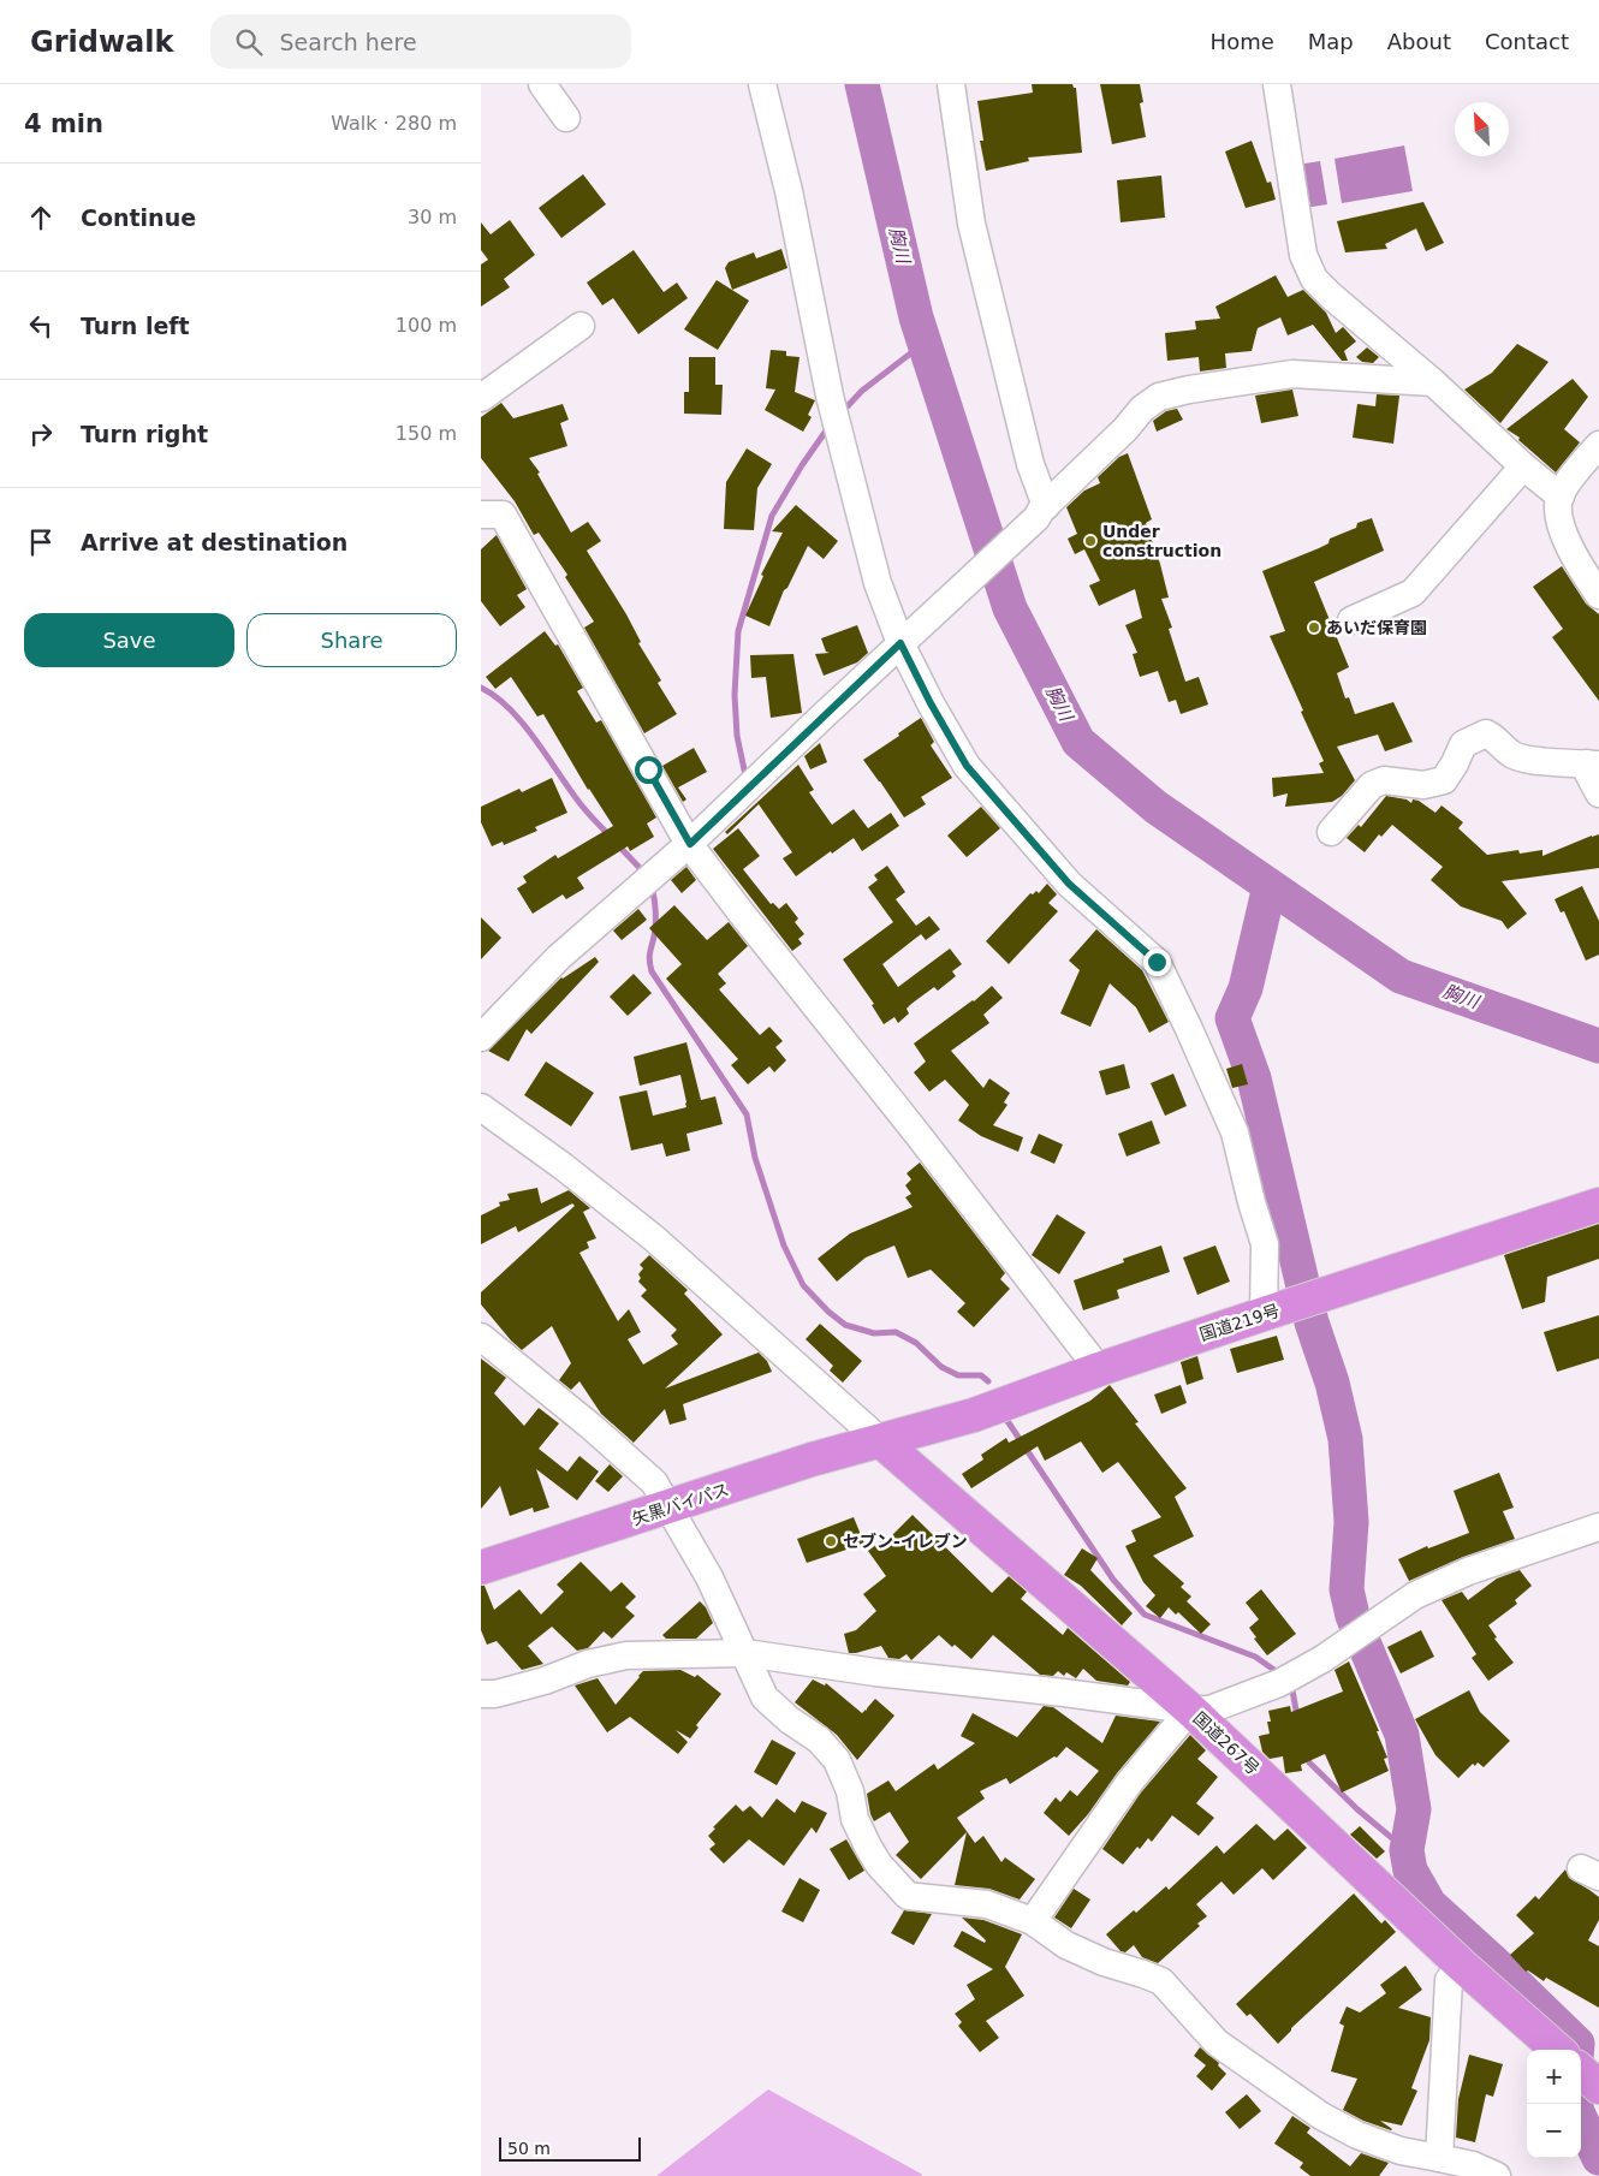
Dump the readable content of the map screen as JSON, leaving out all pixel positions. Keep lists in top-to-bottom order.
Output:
{
  "streets": {
    "highway": ["国道219号", "矢黒バイパス", "国道267号"]
  },
  "crossings": [
    ["国道219号", "矢黒バイパス"],
    ["国道219号", "国道267号"],
    ["矢黒バイパス", "国道267号"]
  ],
  "water": ["胸川"],
  "places": ["Under construction", "あいだ保育園", "セブン-イレブン"],
  "scale_bar": "50 m",
  "north": "top left",
  "page": {
    "header": "Gridwalk",
    "search": "Search here",
    "nav": [
      "Home",
      "Map",
      "About",
      "Contact"
    ],
    "heading": ["4 min", "Walk · 280 m"],
    "list": [
      ["Continue", "30 m"],
      ["Turn left", "100 m"],
      ["Turn right", "150 m"],
      "Arrive at destination"
    ],
    "buttons": ["Save", "Share"],
    "map_buttons": ["+", "−"],
    "scale": "50 m"
  }
}
